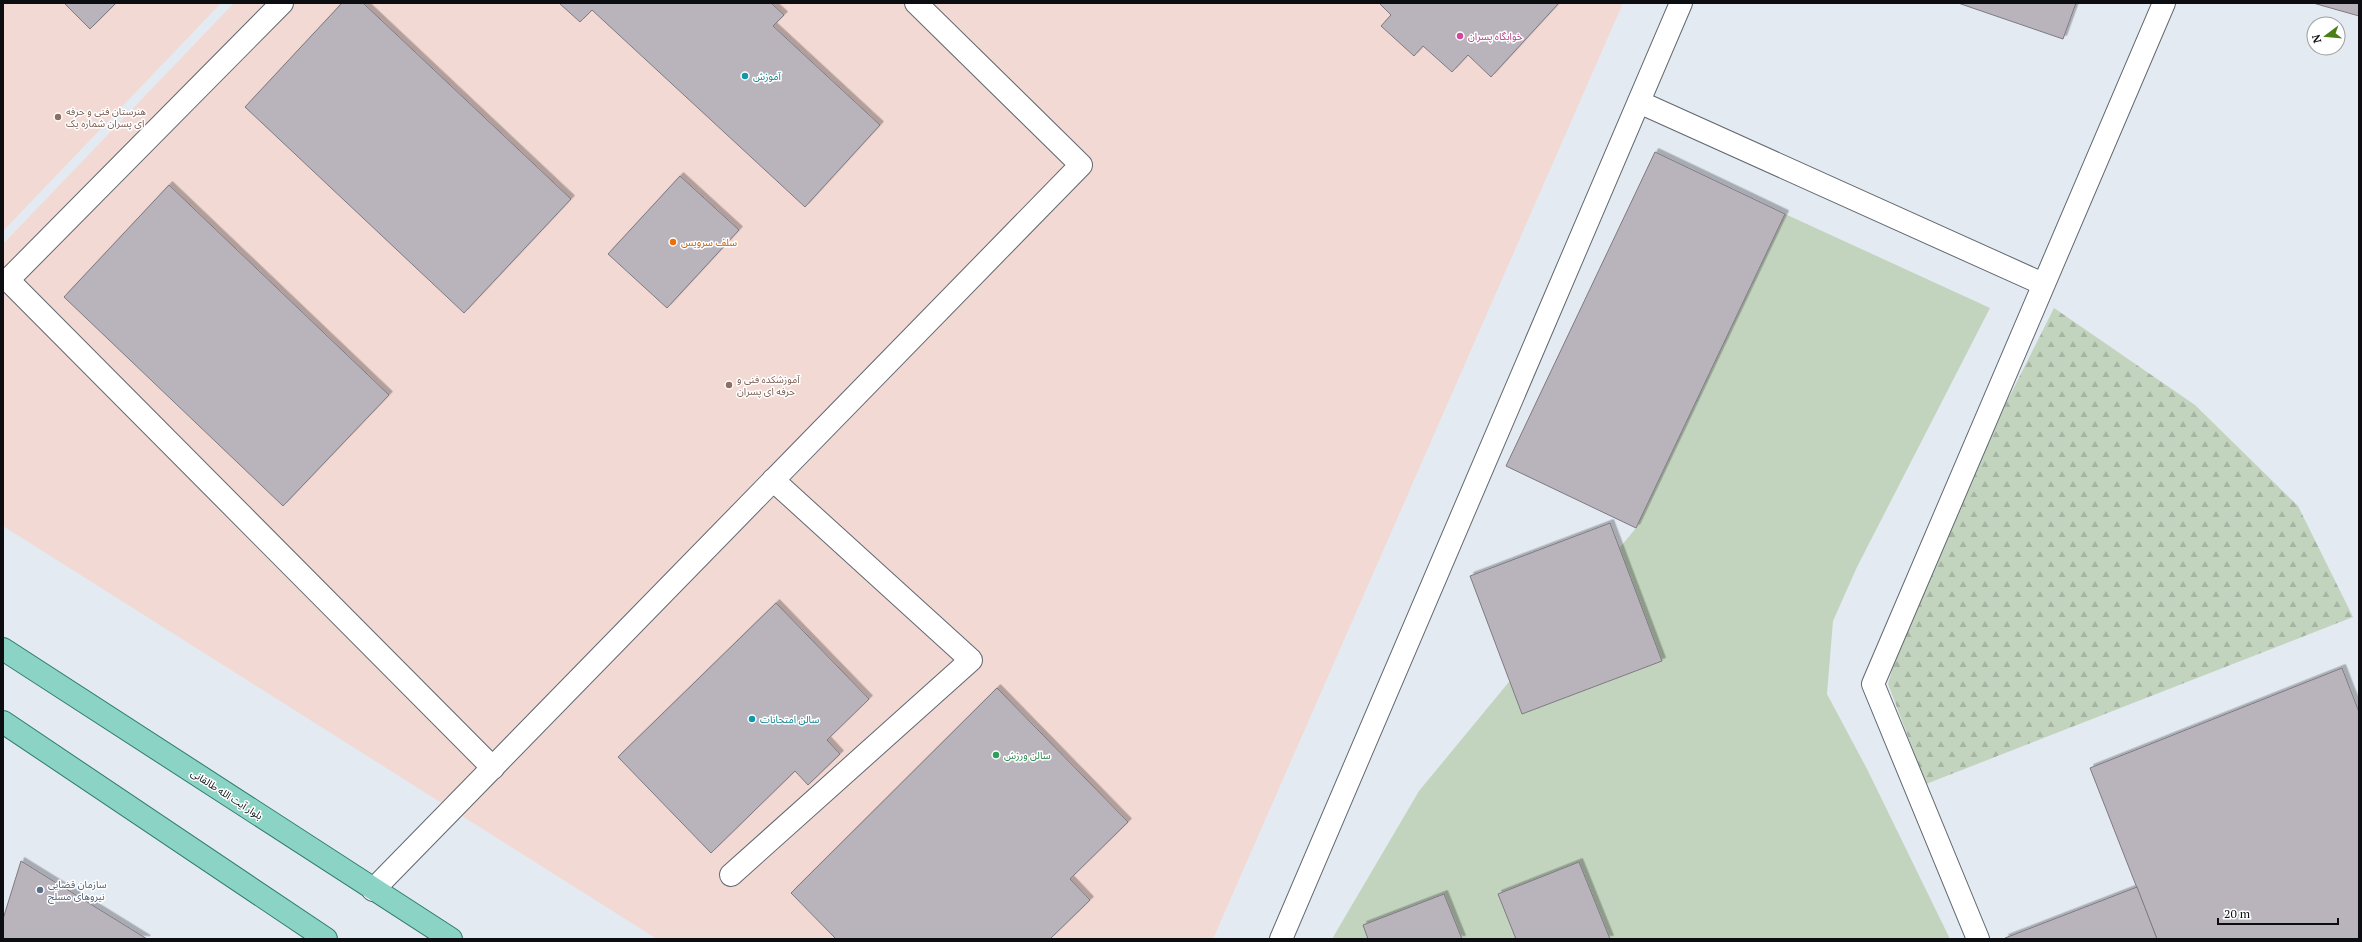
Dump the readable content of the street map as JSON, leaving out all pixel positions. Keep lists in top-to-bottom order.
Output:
{
  "streets": {
    "main road": ["بلوار آیت الله طالقانی"]
  },
  "places": [
    "خوابگاه پسران",
    "آموزش",
    "هنرستان فنی و حرفه ای پسران شماره یک",
    "سلف سرویس",
    "آموزشکده فنی و حرفه ای پسران",
    "سالن امتحانات",
    "سالن ورزش",
    "سازمان قضایی نیروهای مسلح"
  ],
  "scale_bar": "20 m",
  "north": "left"
}
